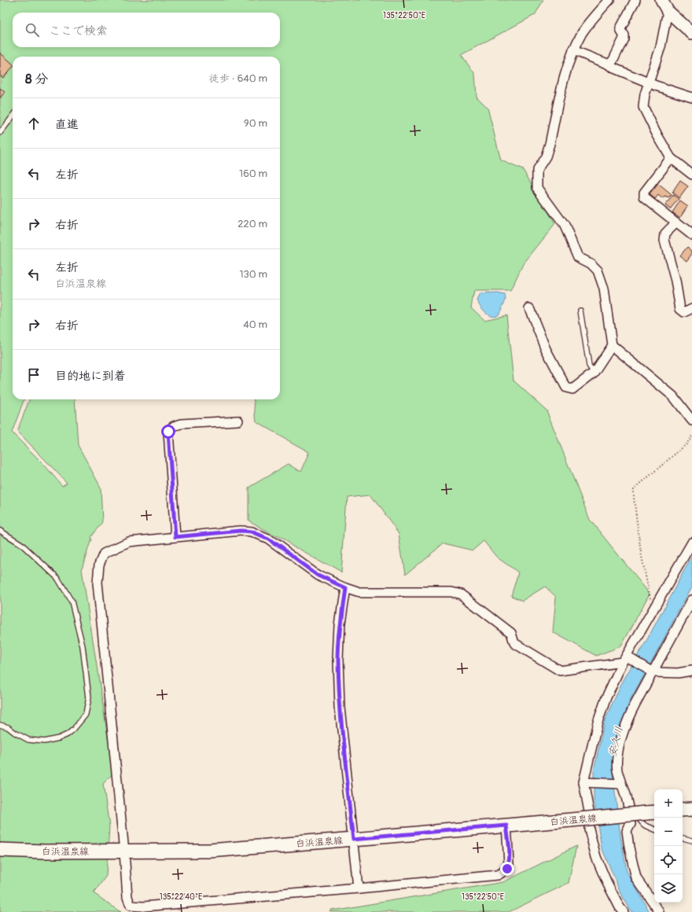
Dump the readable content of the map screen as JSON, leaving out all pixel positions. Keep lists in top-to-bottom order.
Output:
{
  "streets": {
    "main road": ["白浜温泉線"]
  },
  "water": ["安久川"],
  "page": {
    "search": "ここで検索",
    "heading": ["8 分", "徒歩 · 640 m"],
    "list": [
      ["直進", "90 m"],
      ["左折", "160 m"],
      ["右折", "220 m"],
      ["左折", "白浜温泉線", "130 m"],
      ["右折", "40 m"],
      "目的地に到着"
    ],
    "map_buttons": ["+", "−"]
  },
  "coordinates": ["135°22'50\"E", "135°22'40\"E"]
}
